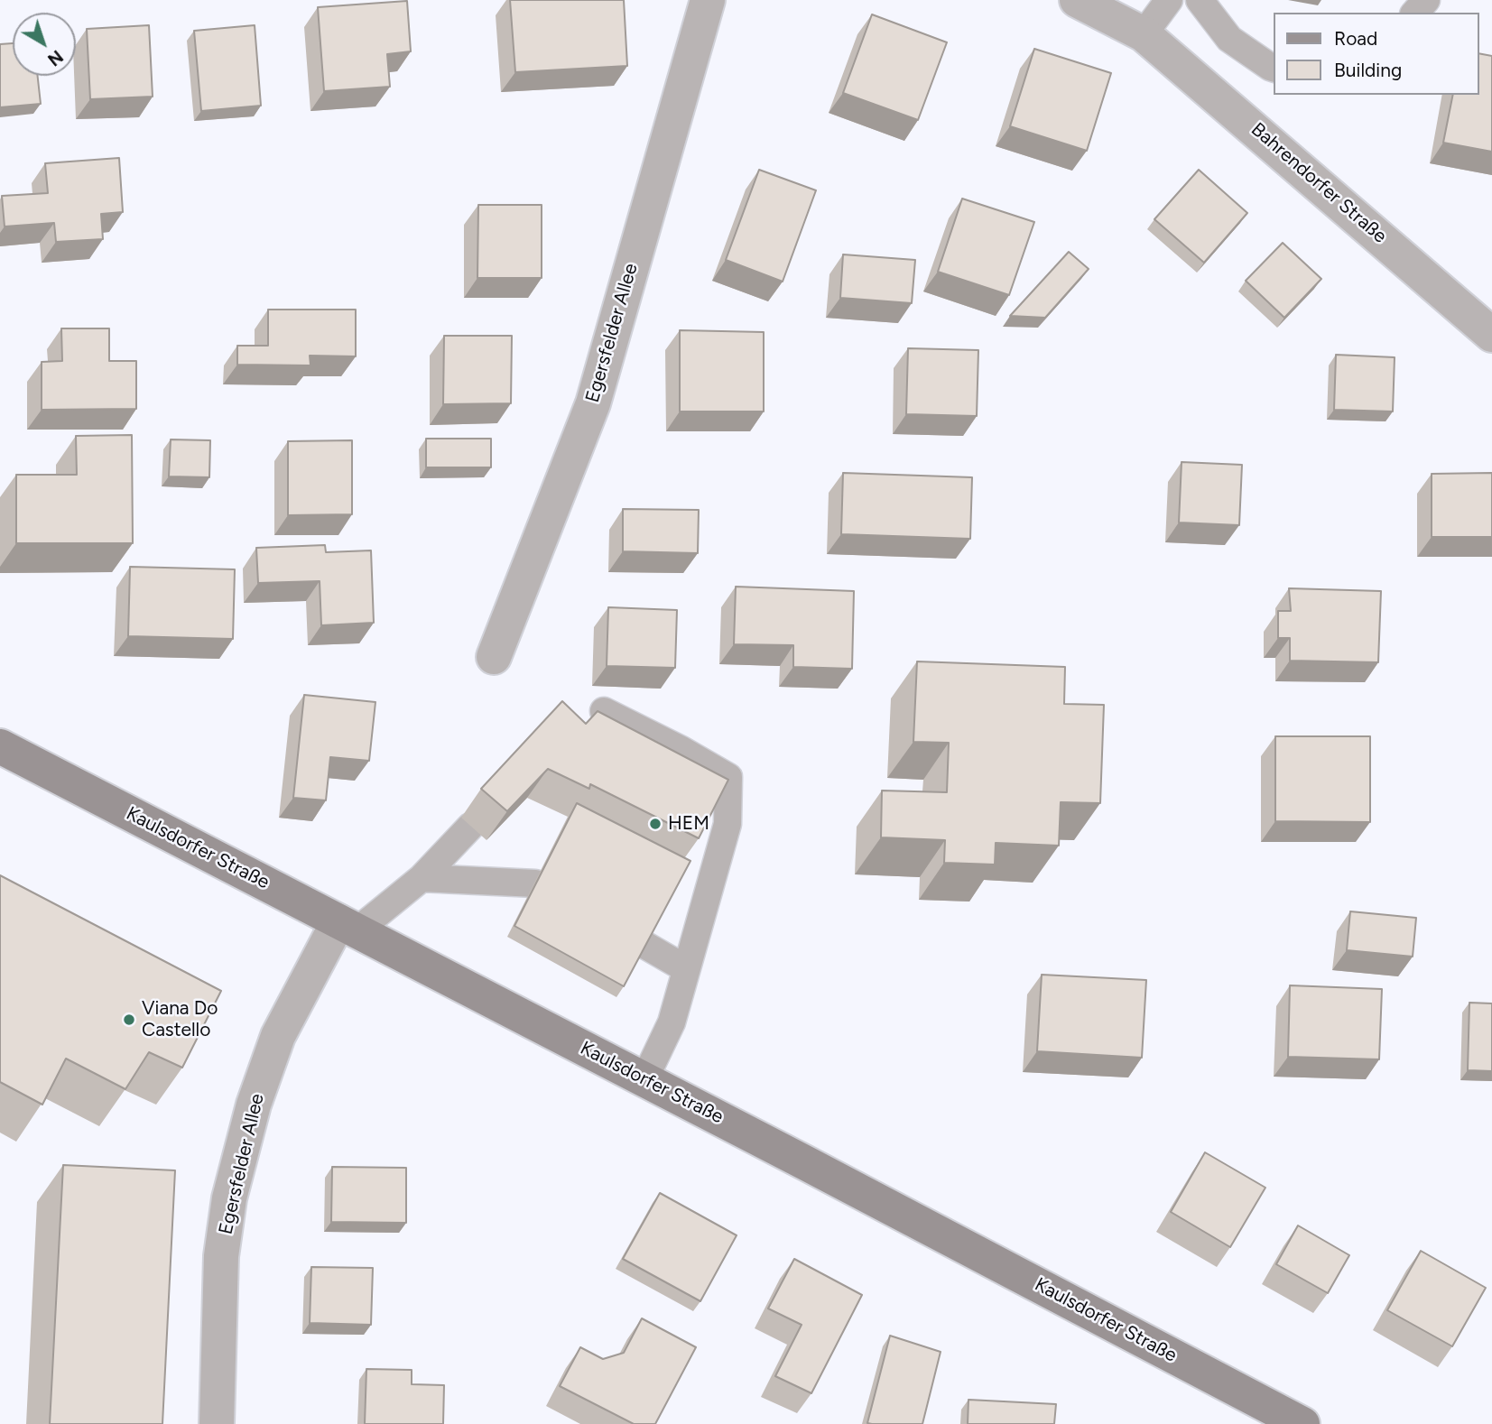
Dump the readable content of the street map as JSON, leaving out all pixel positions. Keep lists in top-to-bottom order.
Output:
{
  "streets": {
    "main road": ["Kaulsdorfer Straße"],
    "street": ["Bahrendorfer Straße", "Egersfelder Allee"]
  },
  "crossings": [
    ["Egersfelder Allee", "Kaulsdorfer Straße"]
  ],
  "places": ["HEM", "Viana Do Castello"],
  "legend": ["Road", "Building"],
  "north": "bottom right"
}
